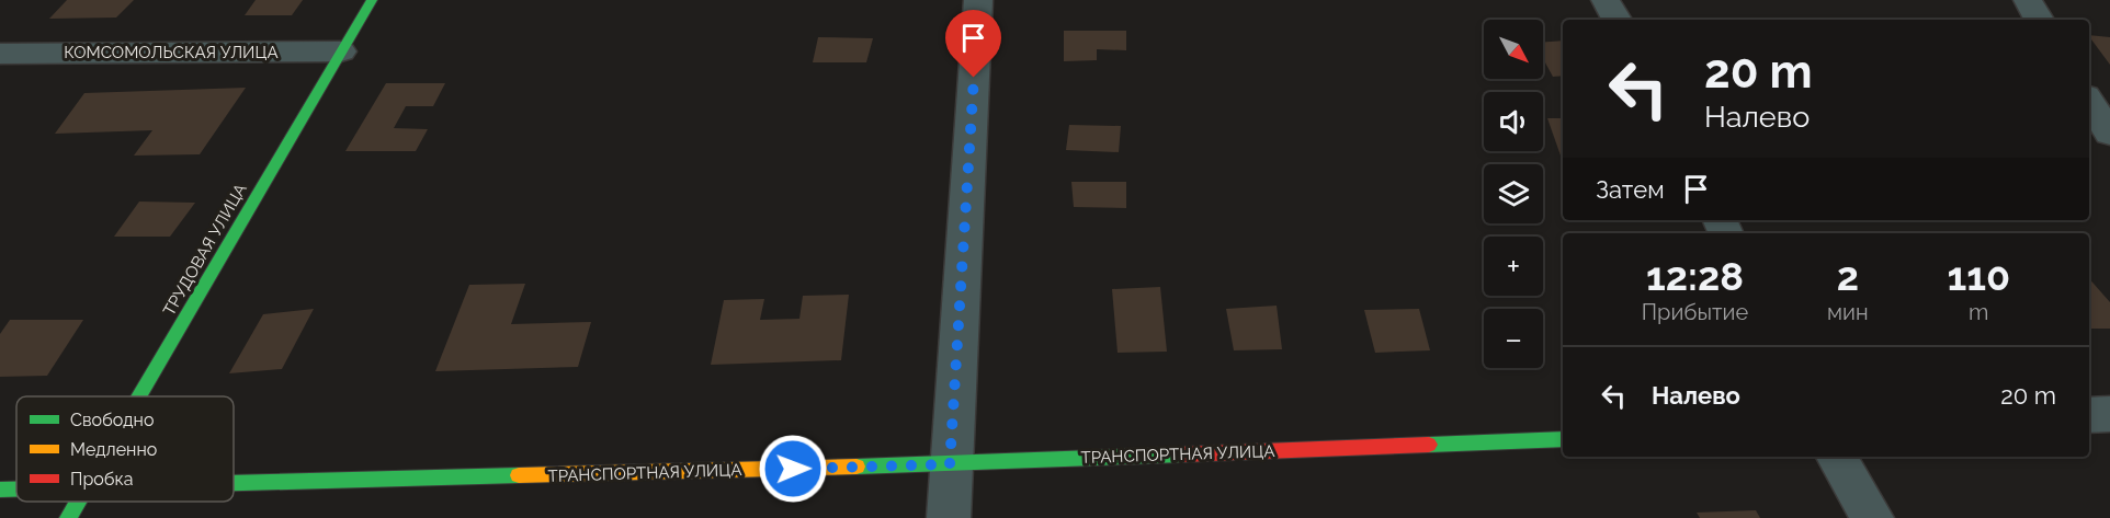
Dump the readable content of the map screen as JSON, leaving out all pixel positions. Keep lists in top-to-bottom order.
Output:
{
  "streets": {
    "street": ["КОМСОМОЛЬСКАЯ УЛИЦА", "ТРУДОВАЯ УЛИЦА", "ТРАНСПОРТНАЯ УЛИЦА"]
  },
  "crossings": [
    ["КОМСОМОЛЬСКАЯ УЛИЦА", "ТРУДОВАЯ УЛИЦА"]
  ],
  "legend": ["Свободно", "Медленно", "Пробка"],
  "north": "bottom right",
  "page": {
    "map_buttons": ["+", "−"],
    "turn": ["20 m", "Налево"],
    "then": "Затем",
    "eta": [
      "12:28",
      "Прибытие",
      "2",
      "мин",
      "110",
      "m"
    ],
    "list": [
      {
        "name": "Налево",
        "value": "20 m"
      }
    ]
  }
}
